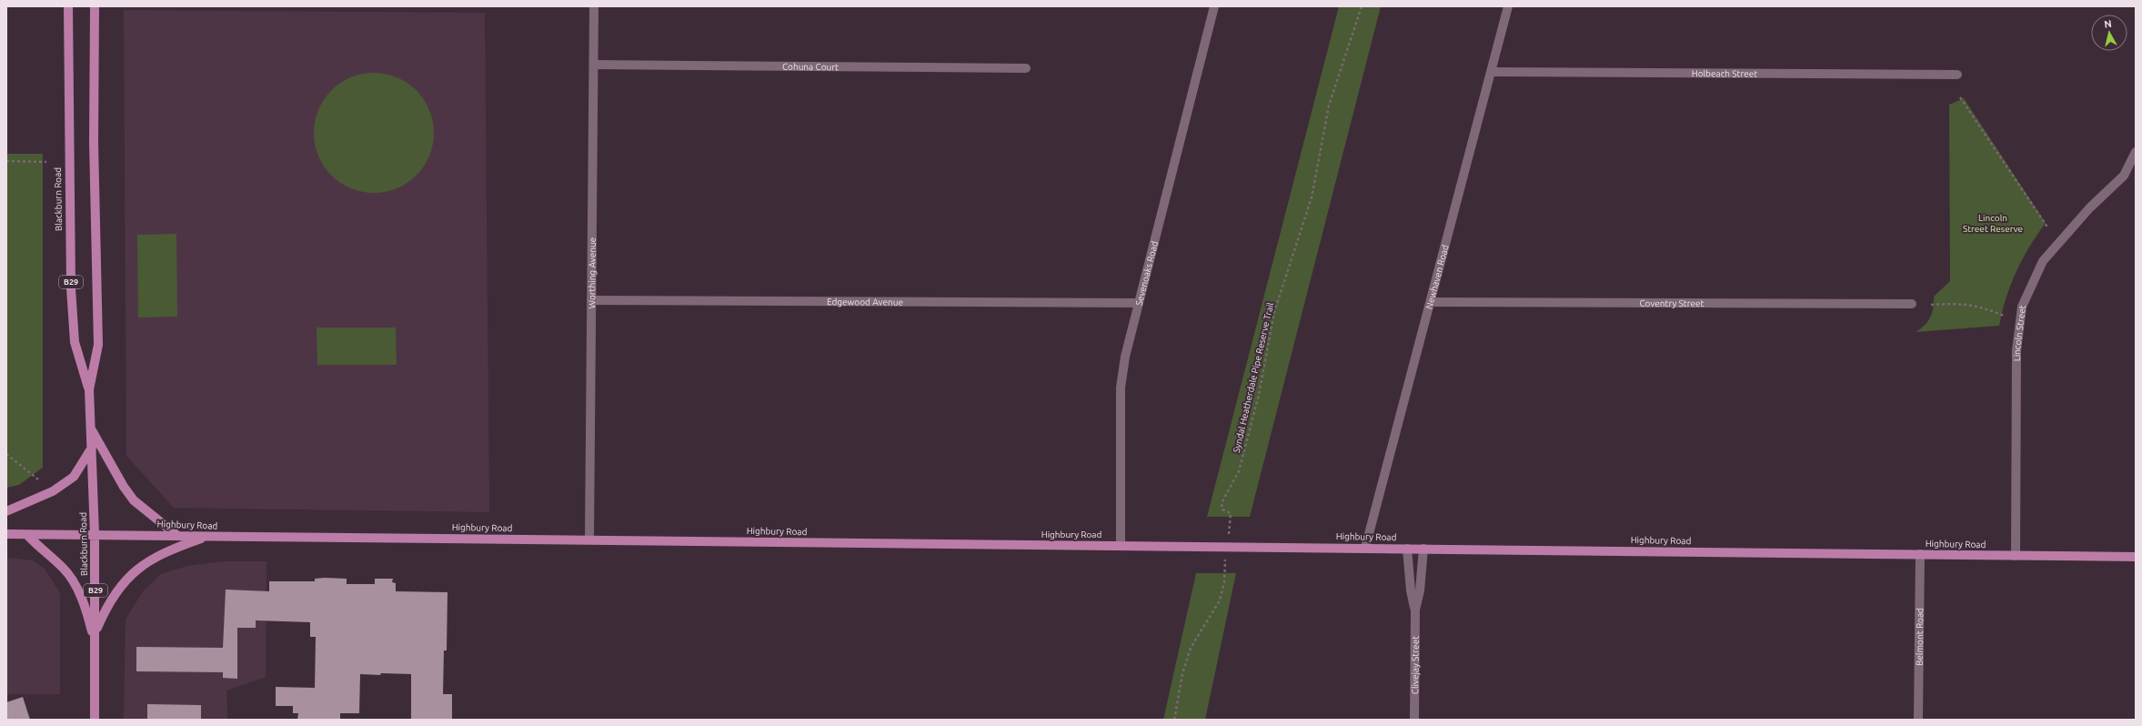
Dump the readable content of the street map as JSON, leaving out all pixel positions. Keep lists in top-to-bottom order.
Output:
{
  "streets": {
    "main road": ["Blackburn Road", "B29", "Highbury Road"],
    "street": [
      "Cohuna Court",
      "Holbeach Street",
      "Worthing Avenue",
      "Sevenoaks Road",
      "Newhaven Road",
      "Edgewood Avenue",
      "Coventry Street",
      "Lincoln Street",
      "Belmont Road",
      "Clivejay Street"
    ],
    "path": ["Syndal Heatherdale Pipe Reserve Trail"]
  },
  "crossings": [
    ["Cohuna Court", "Worthing Avenue"],
    ["Holbeach Street", "Newhaven Road"],
    ["Blackburn Road", "Highbury Road"],
    ["Worthing Avenue", "Edgewood Avenue"],
    ["Worthing Avenue", "Highbury Road"],
    ["Sevenoaks Road", "Edgewood Avenue"],
    ["Sevenoaks Road", "Highbury Road"],
    ["Newhaven Road", "Coventry Street"],
    ["Newhaven Road", "Highbury Road"],
    ["Lincoln Street", "Highbury Road"],
    ["Syndal Heatherdale Pipe Reserve Trail", "Highbury Road"],
    ["Highbury Road", "Belmont Road"],
    ["Highbury Road", "Clivejay Street"]
  ],
  "parks": ["Lincoln Street Reserve"],
  "north": "top"
}
